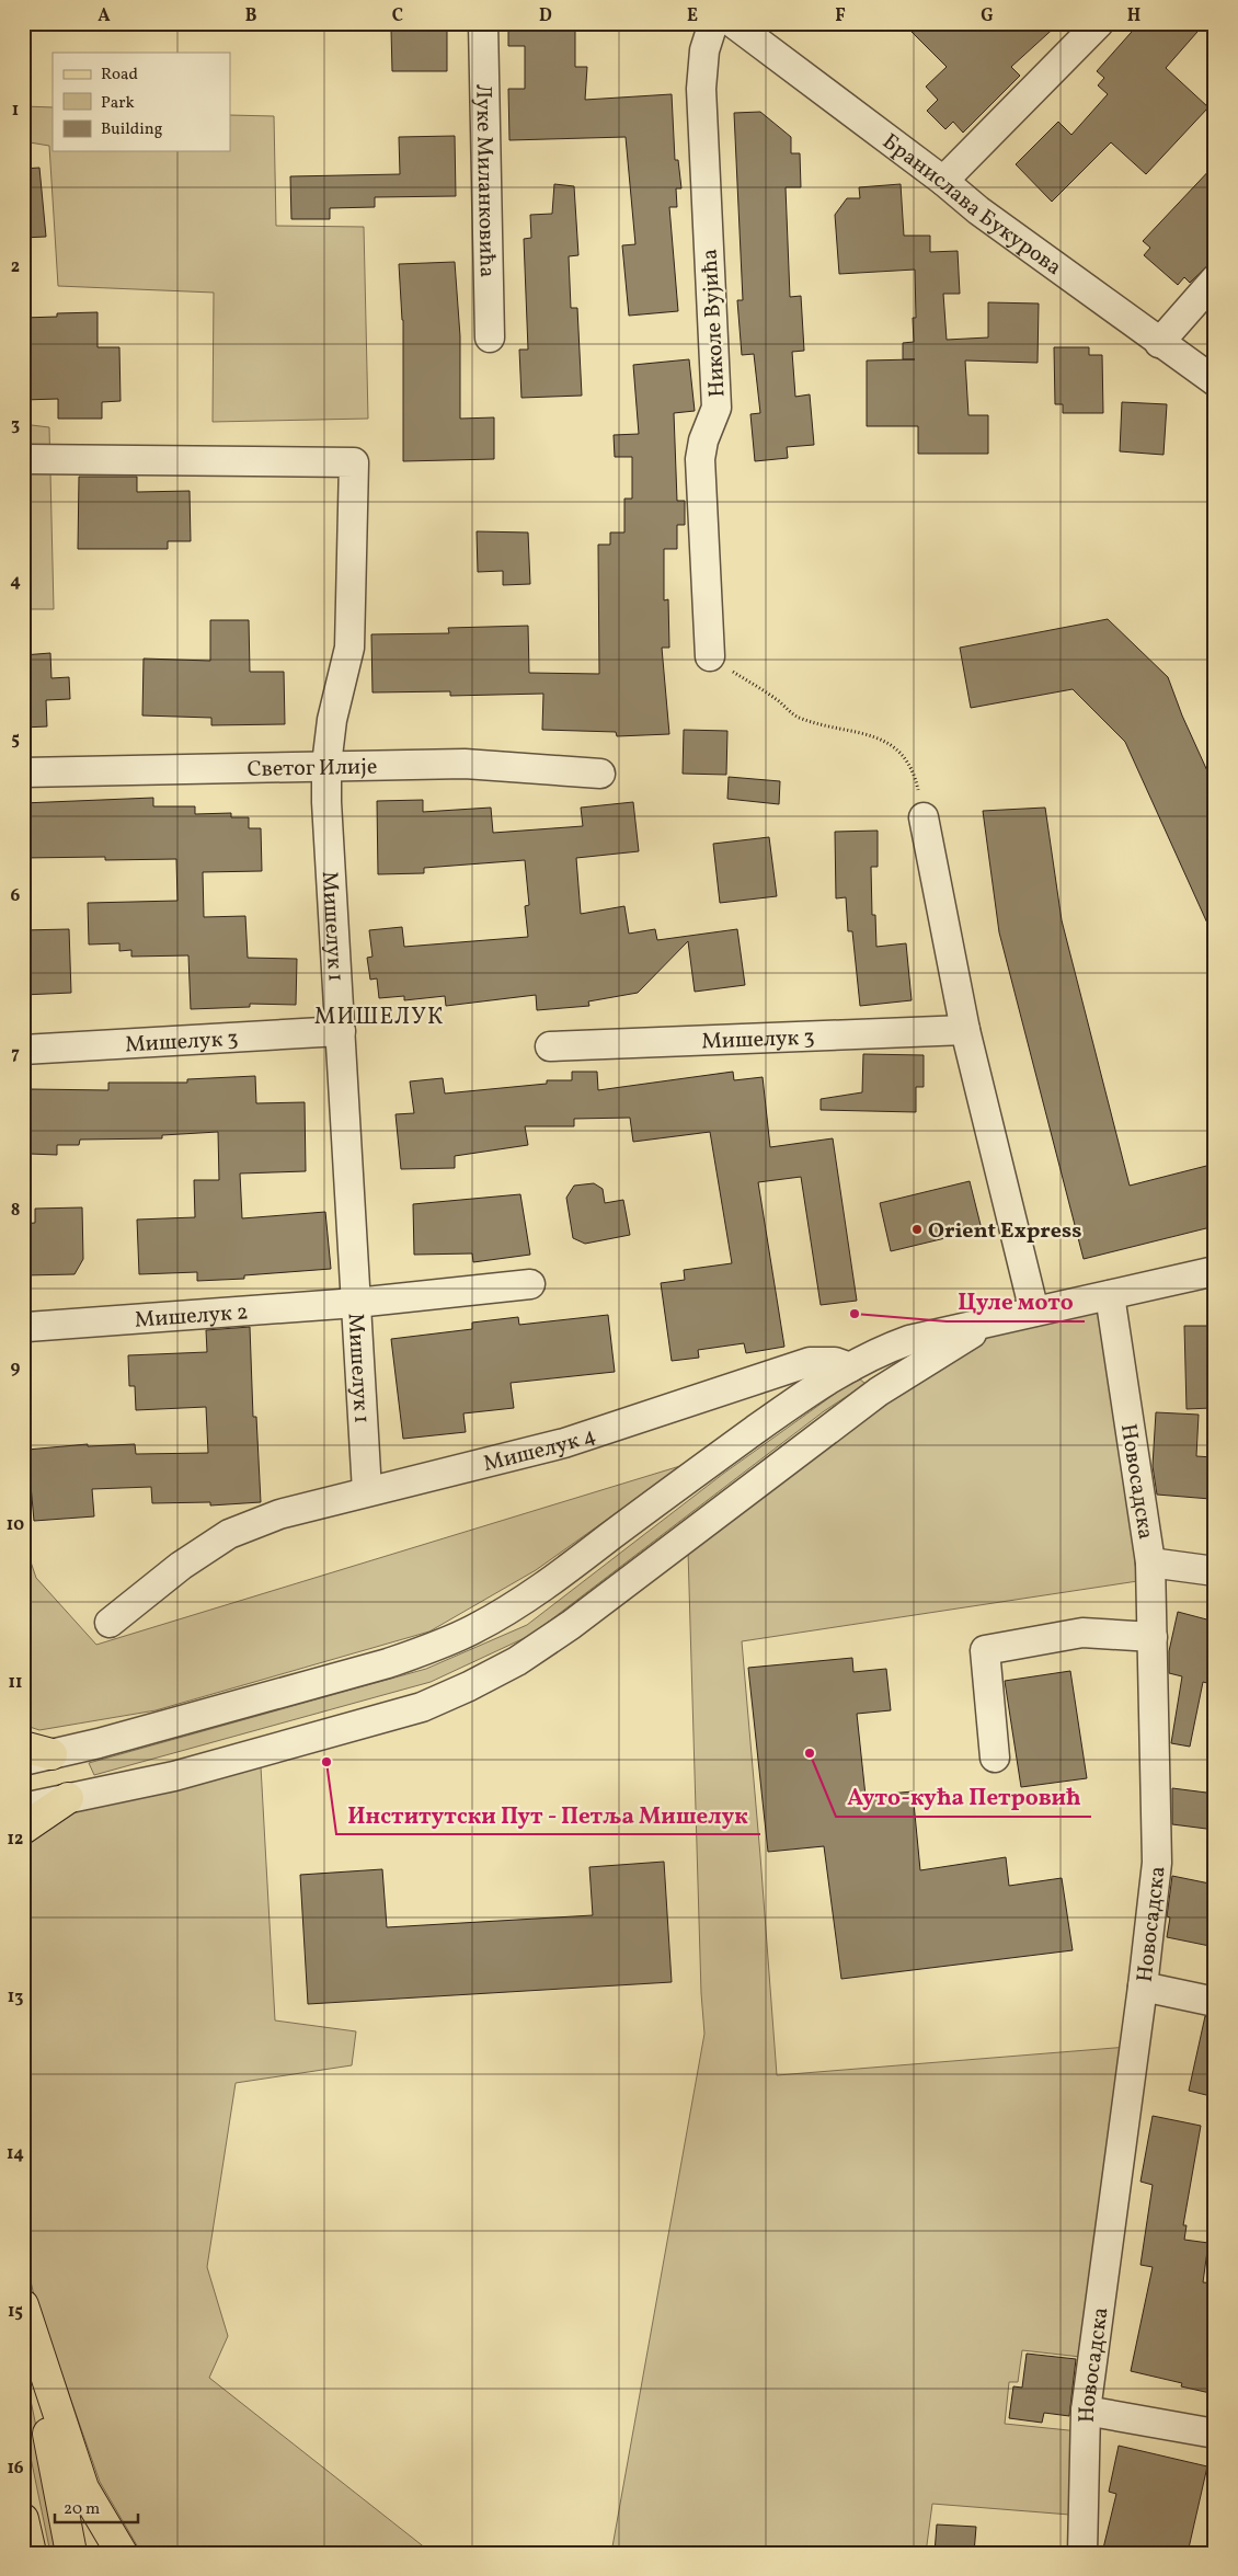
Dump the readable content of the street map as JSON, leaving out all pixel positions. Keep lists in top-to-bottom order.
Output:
{
  "streets": {
    "street": [
      "Луке Миланковића",
      "Бранислава Букурова",
      "Николе Вујића",
      "Светог Илије",
      "Мишелук 1",
      "Мишелук 3",
      "Мишелук 2",
      "Мишелук 4",
      "Новосадска"
    ]
  },
  "crossings": [
    ["Светог Илије", "Мишелук 1"],
    ["Мишелук 1", "Мишелук 3"],
    ["Мишелук 1", "Мишелук 2"],
    ["Мишелук 1", "Мишелук 4"]
  ],
  "districts": ["МИШЕЛУК"],
  "places": [
    "Orient Express",
    "Цуле мото",
    "Ауто-кућа Петровић",
    "Институтски Пут - Петља Мишелук"
  ],
  "legend": ["Road", "Park", "Building"],
  "scale_bar": "20 m",
  "grid": {
    "columns": [
      "A",
      "B",
      "C",
      "D",
      "E",
      "F",
      "G",
      "H"
    ],
    "rows": [
      "1",
      "2",
      "3",
      "4",
      "5",
      "6",
      "7",
      "8",
      "9",
      "10",
      "11",
      "12",
      "13",
      "14",
      "15",
      "16"
    ]
  }
}
